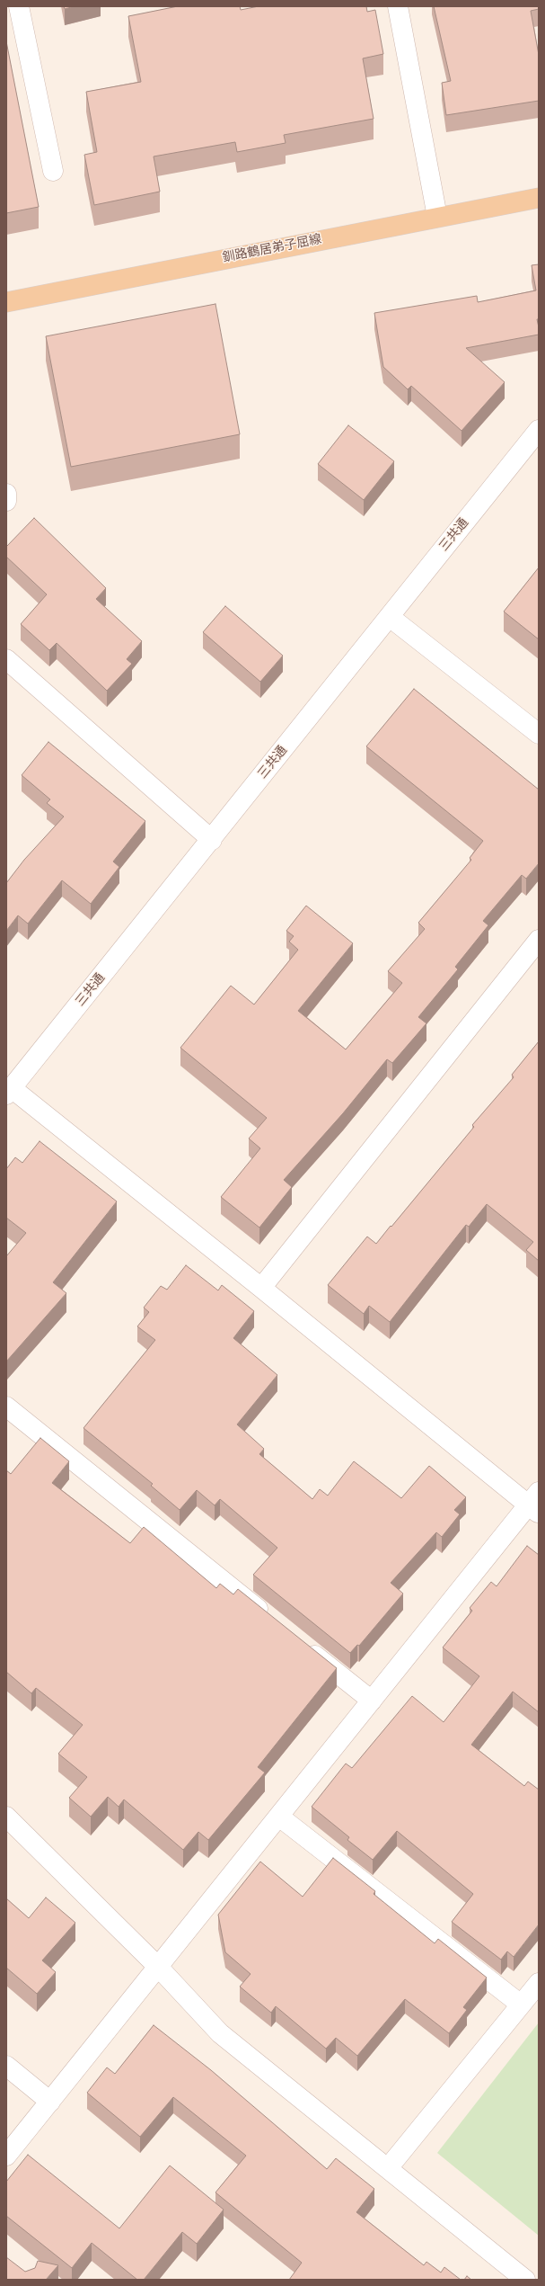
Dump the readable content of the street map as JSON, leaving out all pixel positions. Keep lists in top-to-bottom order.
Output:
{
  "streets": {
    "main road": ["釧路鶴居弟子屈線"],
    "street": ["三共通"]
  }
}
